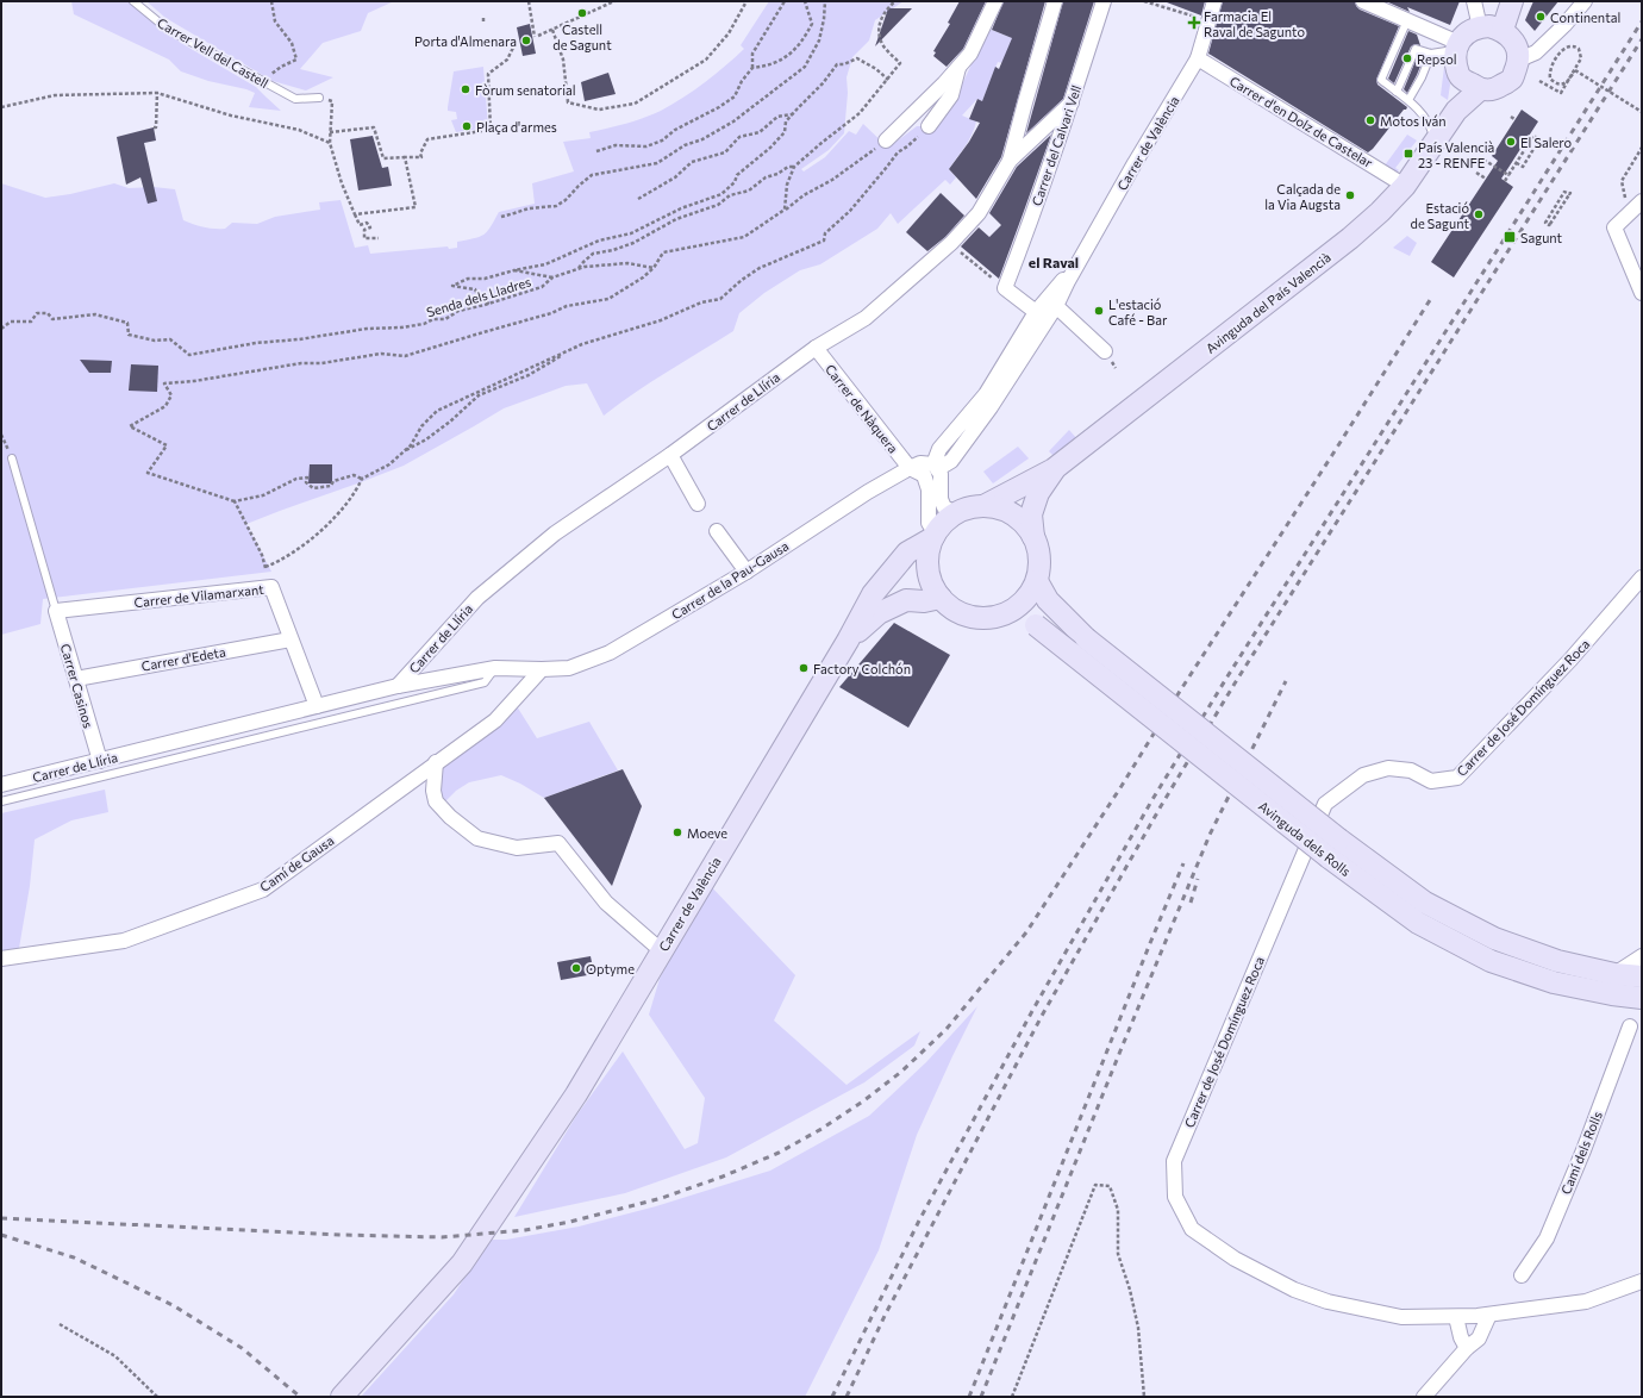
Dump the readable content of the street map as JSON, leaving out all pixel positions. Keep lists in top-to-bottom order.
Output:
{
  "streets": {
    "main road": ["Carrer de València", "Avinguda del País Valencià", "Avinguda dels Rolls"],
    "street": [
      "Carrer d'en Dolz de Castelar",
      "Carrer del Calvari Vell",
      "Carrer de Llíria",
      "Carrer de Nàquera",
      "Carrer de la Pau-Gausa",
      "Carrer de Vilamarxant",
      "Carrer d'Edeta",
      "Carrer Casinos",
      "Carrer de José Domínguez Roca",
      "Camí de Gausa",
      "Camí dels Rolls"
    ],
    "lane": ["Carrer Vell del Castell"],
    "path": ["Senda dels Lladres"]
  },
  "crossings": [
    ["Carrer d'en Dolz de Castelar", "Carrer de València"],
    ["Carrer d'en Dolz de Castelar", "Avinguda del País Valencià"],
    ["Carrer de València", "Avinguda del País Valencià"],
    ["Carrer de València", "Carrer de Nàquera"],
    ["Carrer de València", "Avinguda dels Rolls"],
    ["Carrer del Calvari Vell", "Carrer de Llíria"],
    ["Avinguda del País Valencià", "Carrer de Nàquera"],
    ["Avinguda del País Valencià", "Avinguda dels Rolls"],
    ["Carrer de Llíria", "Carrer de Nàquera"],
    ["Carrer de Llíria", "Carrer de la Pau-Gausa"],
    ["Carrer de Llíria", "Carrer de Vilamarxant"],
    ["Carrer de Llíria", "Carrer Casinos"],
    ["Carrer de Nàquera", "Carrer de la Pau-Gausa"],
    ["Carrer de Nàquera", "Avinguda dels Rolls"],
    ["Carrer de la Pau-Gausa", "Camí de Gausa"],
    ["Carrer de Vilamarxant", "Carrer d'Edeta"],
    ["Carrer de Vilamarxant", "Carrer Casinos"],
    ["Carrer d'Edeta", "Carrer Casinos"]
  ],
  "districts": ["el Raval"],
  "places": {
    "other": [
      "Castell de Sagunt",
      "Continental",
      "Porta d'Almenara",
      "Repsol",
      "Fòrum senatorial",
      "Motos Iván",
      "Plaça d'armes",
      "El Salero",
      "Calçada de la Via Augsta",
      "Estació de Sagunt",
      "L'estació Café - Bar",
      "Factory Colchón",
      "Moeve",
      "Optyme"
    ],
    "health": ["Farmacia El Raval de Sagunto"],
    "transit": ["País Valencià 23 - RENFE", "Sagunt"]
  }
}
